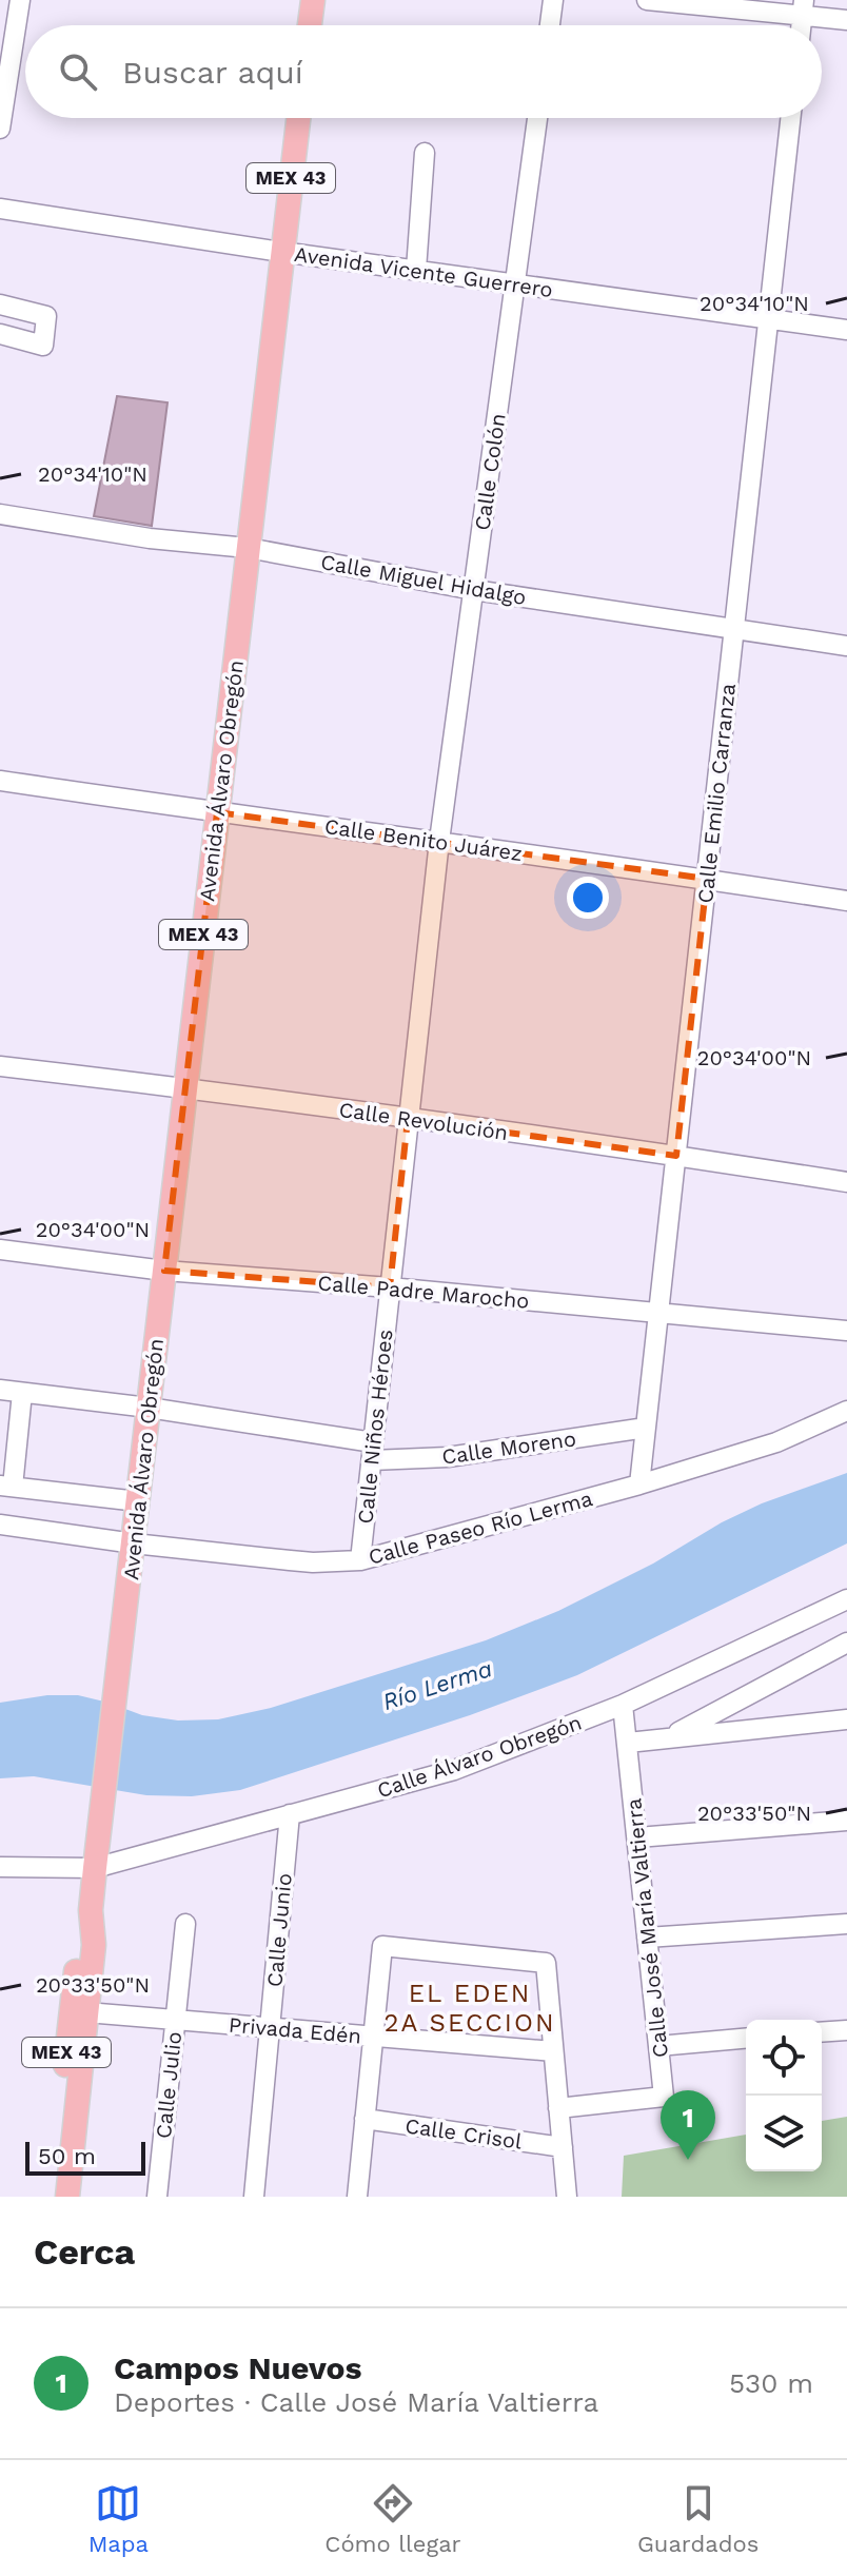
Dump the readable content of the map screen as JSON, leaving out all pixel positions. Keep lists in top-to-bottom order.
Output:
{
  "streets": {
    "main road": ["MEX 43", "Avenida Álvaro Obregón"],
    "street": [
      "Avenida Vicente Guerrero",
      "Calle Colón",
      "Calle Miguel Hidalgo",
      "Calle Emilio Carranza",
      "Calle Benito Juárez",
      "Calle Revolución",
      "Calle Padre Marocho",
      "Calle Niños Héroes",
      "Calle Moreno",
      "Calle Paseo Río Lerma",
      "Calle Álvaro Obregón",
      "Calle José María Valtierra",
      "Calle Junio",
      "Privada Edén",
      "Calle Julio",
      "Calle Crisol"
    ]
  },
  "crossings": [
    ["Avenida Vicente Guerrero", "Calle Colón"],
    ["Avenida Vicente Guerrero", "Avenida Álvaro Obregón"],
    ["Avenida Vicente Guerrero", "Calle Emilio Carranza"],
    ["Calle Colón", "Calle Miguel Hidalgo"],
    ["Calle Colón", "Calle Benito Juárez"],
    ["Calle Colón", "Calle Niños Héroes"],
    ["Calle Miguel Hidalgo", "Avenida Álvaro Obregón"],
    ["Calle Miguel Hidalgo", "Calle Emilio Carranza"],
    ["Avenida Álvaro Obregón", "Calle Benito Juárez"],
    ["Avenida Álvaro Obregón", "Calle Revolución"],
    ["Avenida Álvaro Obregón", "Calle Padre Marocho"],
    ["Avenida Álvaro Obregón", "Calle Moreno"],
    ["Avenida Álvaro Obregón", "Calle Paseo Río Lerma"],
    ["Avenida Álvaro Obregón", "Calle Álvaro Obregón"],
    ["Avenida Álvaro Obregón", "Privada Edén"],
    ["Calle Emilio Carranza", "Calle Benito Juárez"],
    ["Calle Emilio Carranza", "Calle Revolución"],
    ["Calle Emilio Carranza", "Calle Padre Marocho"],
    ["Calle Emilio Carranza", "Calle Moreno"],
    ["Calle Emilio Carranza", "Calle Paseo Río Lerma"],
    ["Calle Benito Juárez", "Calle Niños Héroes"],
    ["Calle Revolución", "Calle Niños Héroes"],
    ["Calle Padre Marocho", "Calle Niños Héroes"],
    ["Calle Niños Héroes", "Calle Moreno"],
    ["Calle Niños Héroes", "Calle Paseo Río Lerma"],
    ["Calle Álvaro Obregón", "Calle José María Valtierra"],
    ["Calle Álvaro Obregón", "Calle Junio"],
    ["Calle Junio", "Privada Edén"],
    ["Privada Edén", "Calle Julio"]
  ],
  "districts": ["EL EDEN 2A SECCION"],
  "water": ["Río Lerma"],
  "scale_bar": "50 m",
  "page": {
    "search": "Buscar aquí",
    "pins": "1",
    "scale": "50 m",
    "heading": "Cerca",
    "list": [
      {
        "mark": "1",
        "name": "Campos Nuevos",
        "note": "Deportes · Calle José María Valtierra",
        "value": "530 m"
      }
    ],
    "nav": ["Mapa", "Cómo llegar", "Guardados"]
  },
  "coordinates": ["20°34'10\"N", "20°34'00\"N", "20°33'50\"N"]
}
